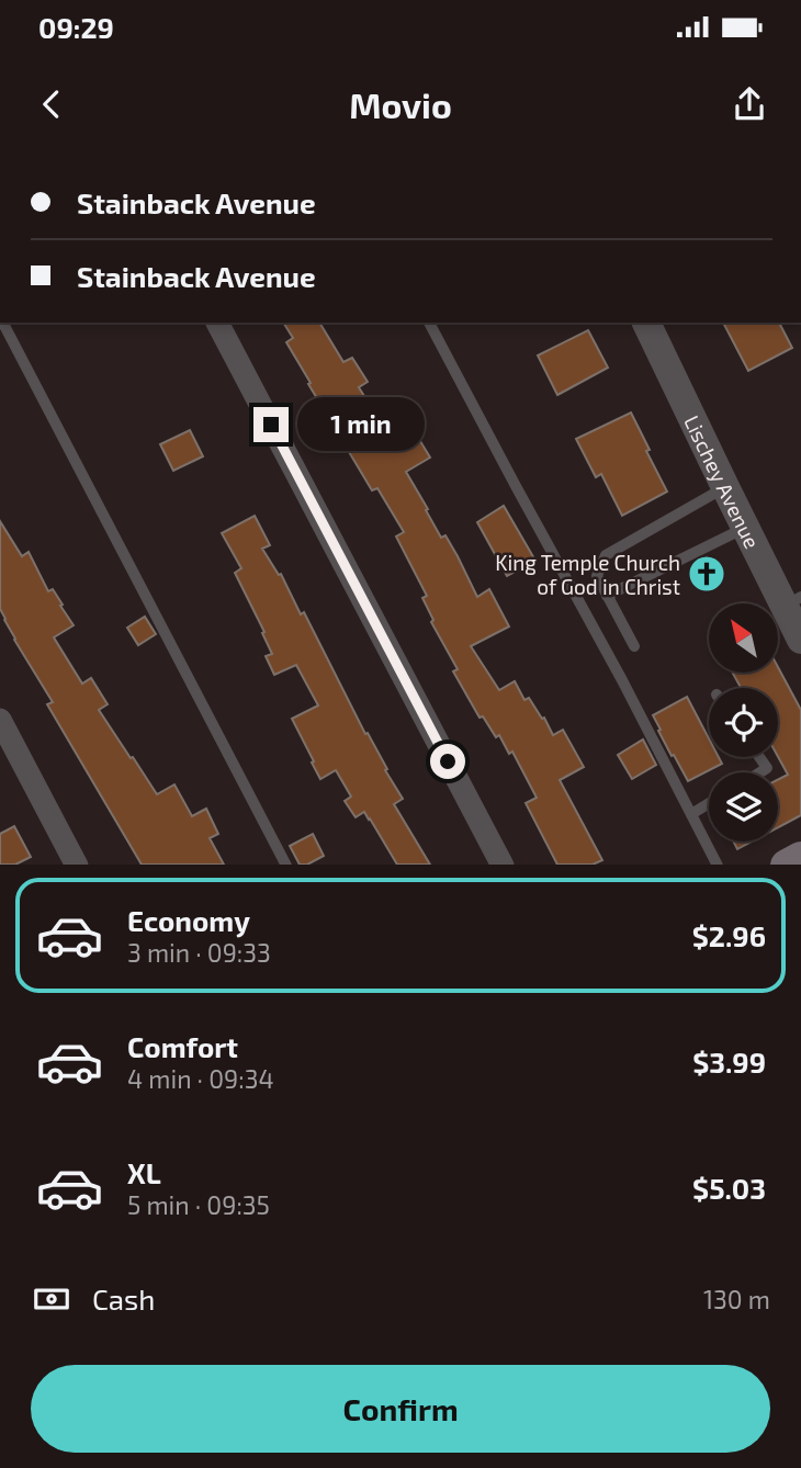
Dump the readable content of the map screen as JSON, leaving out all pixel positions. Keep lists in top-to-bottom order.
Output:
{
  "streets": {
    "street": ["Lischey Avenue"]
  },
  "places": {
    "church": ["King Temple Church of God in Christ"]
  },
  "north": "top left",
  "page": {
    "status": "09:29",
    "header": "Movio",
    "banner": ["Stainback Avenue", "Stainback Avenue"],
    "bubble": "1 min",
    "list": [
      {
        "name": "Economy",
        "note": "3 min · 09:33",
        "value": "$2.96"
      },
      {
        "name": "Comfort",
        "note": "4 min · 09:34",
        "value": "$3.99"
      },
      {
        "name": "XL",
        "note": "5 min · 09:35",
        "value": "$5.03"
      }
    ],
    "pay": ["Cash", "130 m"],
    "buttons": "Confirm"
  }
}
